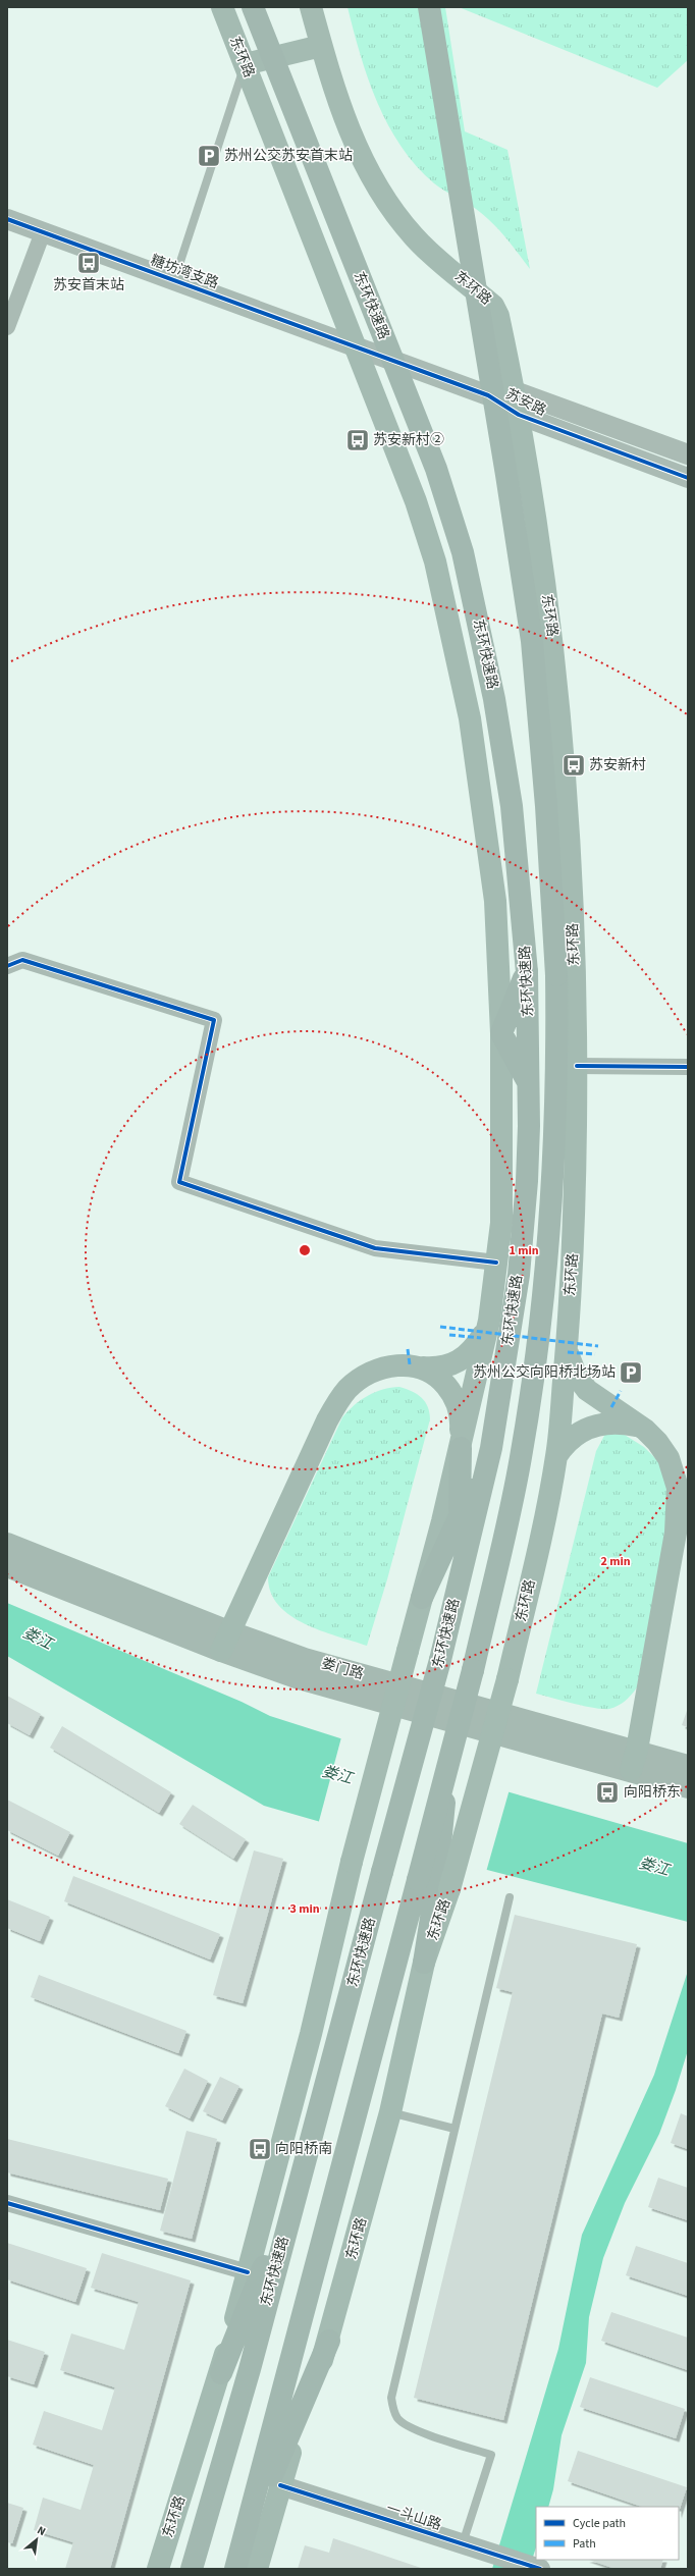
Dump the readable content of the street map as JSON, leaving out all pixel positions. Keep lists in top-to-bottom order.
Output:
{
  "streets": {
    "highway": ["东环快速路"],
    "main road": ["东环路", "娄门路"],
    "street": ["糖坊湾支路", "苏安路", "一斗山路"]
  },
  "crossings": [
    ["东环路", "糖坊湾支路"],
    ["东环路", "东环快速路"],
    ["东环路", "苏安路"],
    ["东环路", "一斗山路"],
    ["糖坊湾支路", "苏安路"]
  ],
  "water": ["娄江"],
  "places": {
    "parking": ["苏州公交苏安首末站", "苏州公交向阳桥北场站"],
    "bus stop": [
      "苏安首末站",
      "苏安新村②",
      "苏安新村",
      "向阳桥东",
      "向阳桥南"
    ]
  },
  "legend": ["Cycle path", "Path"],
  "north": "top right",
  "rings": ["1 min", "2 min", "3 min"]
}
